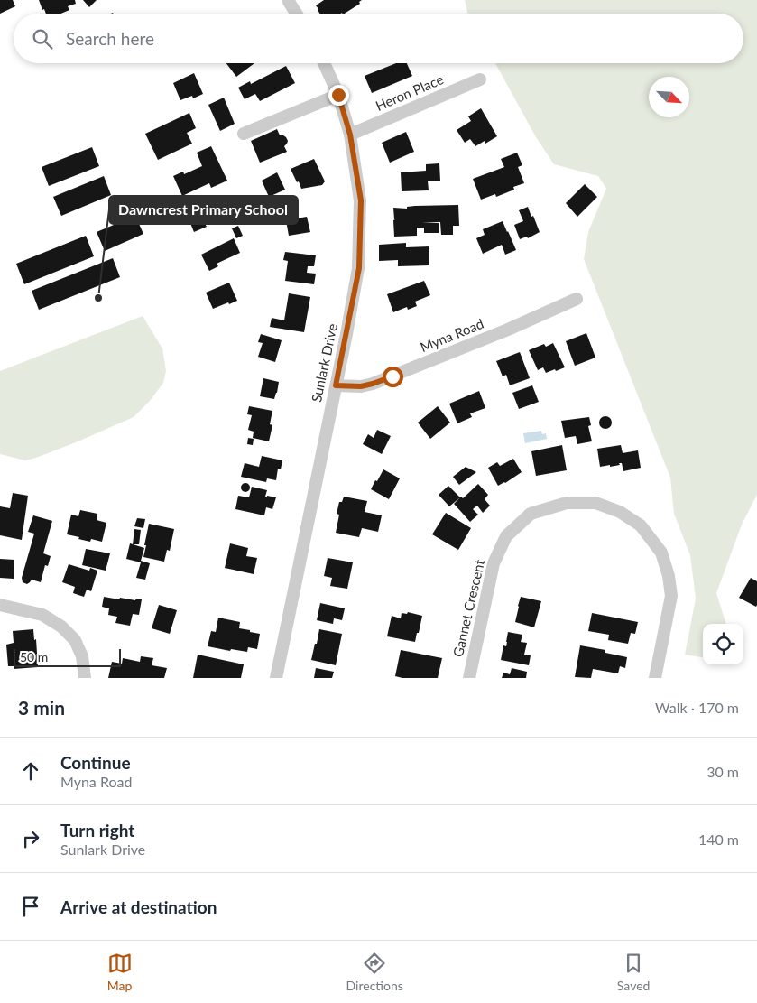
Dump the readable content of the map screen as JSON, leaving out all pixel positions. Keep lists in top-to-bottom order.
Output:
{
  "streets": {
    "street": [
      "Heron Place",
      "Myna Road",
      "Sunlark Drive",
      "Gannet Crescent"
    ]
  },
  "crossings": [
    ["Heron Place", "Sunlark Drive"],
    ["Myna Road", "Sunlark Drive"]
  ],
  "places": ["Dawncrest Primary School"],
  "scale_bar": "50 m",
  "north": "bottom right",
  "page": {
    "search": "Search here",
    "scale": "50 m",
    "heading": ["3 min", "Walk · 170 m"],
    "list": [
      ["Continue", "Myna Road", "30 m"],
      ["Turn right", "Sunlark Drive", "140 m"],
      "Arrive at destination"
    ],
    "nav": ["Map", "Directions", "Saved"]
  }
}
